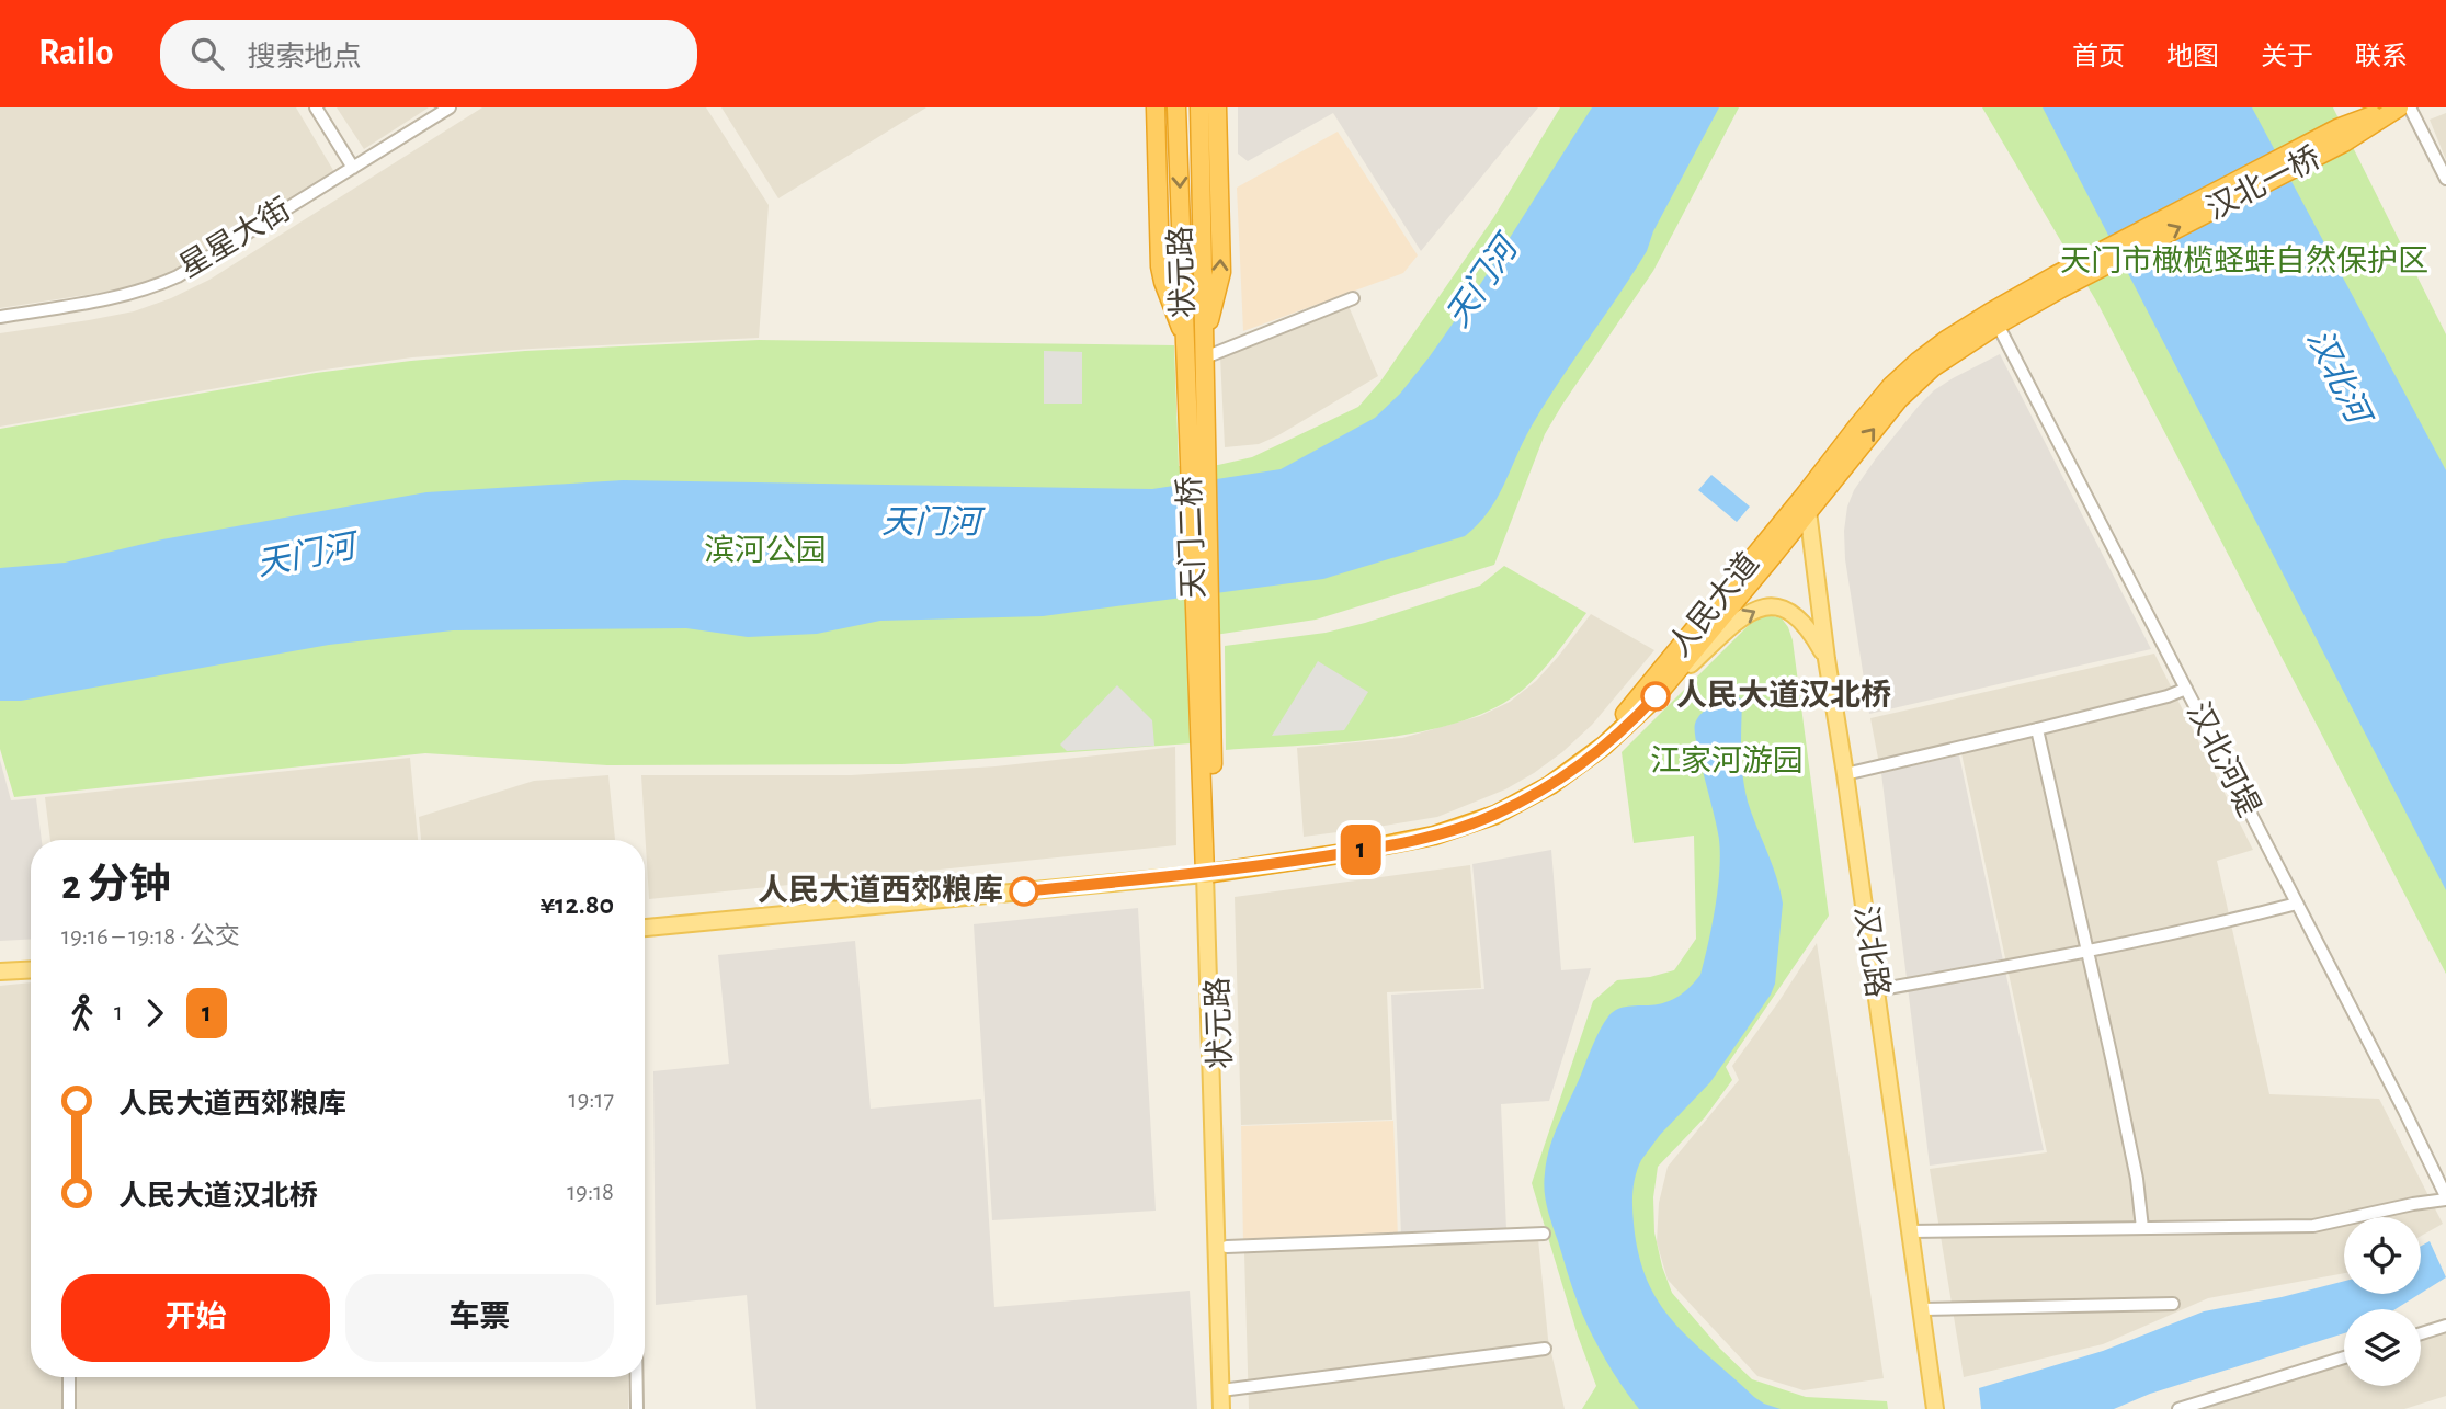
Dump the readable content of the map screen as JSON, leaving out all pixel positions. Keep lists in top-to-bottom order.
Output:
{
  "streets": {
    "highway": [
      "汉北一桥",
      "状元路",
      "天门二桥",
      "人民大道"
    ],
    "main road": ["汉北路"],
    "street": ["星星大街", "汉北河堤"]
  },
  "crossings": [
    ["汉北一桥", "人民大道"],
    ["状元路", "天门二桥"],
    ["状元路", "人民大道"],
    ["人民大道", "汉北河堤"],
    ["人民大道", "汉北路"]
  ],
  "water": ["天门河", "汉北河"],
  "parks": ["天门市橄榄蛏蚌自然保护区", "滨河公园", "江家河游园"],
  "places": ["人民大道汉北桥", "人民大道西郊粮库"],
  "lines": ["bus line 1"],
  "page": {
    "header": "Railo",
    "search": "搜索地点",
    "nav": [
      "首页",
      "地图",
      "关于",
      "联系"
    ],
    "on_map": "1",
    "heading": ["2 分钟", "19:16 – 19:18 · 公交", "¥12.80"],
    "legs": ["1", "1"],
    "list": [
      {
        "name": "人民大道西郊粮库",
        "value": "19:17"
      },
      {
        "name": "人民大道汉北桥",
        "value": "19:18"
      }
    ],
    "buttons": ["开始", "车票"]
  }
}
